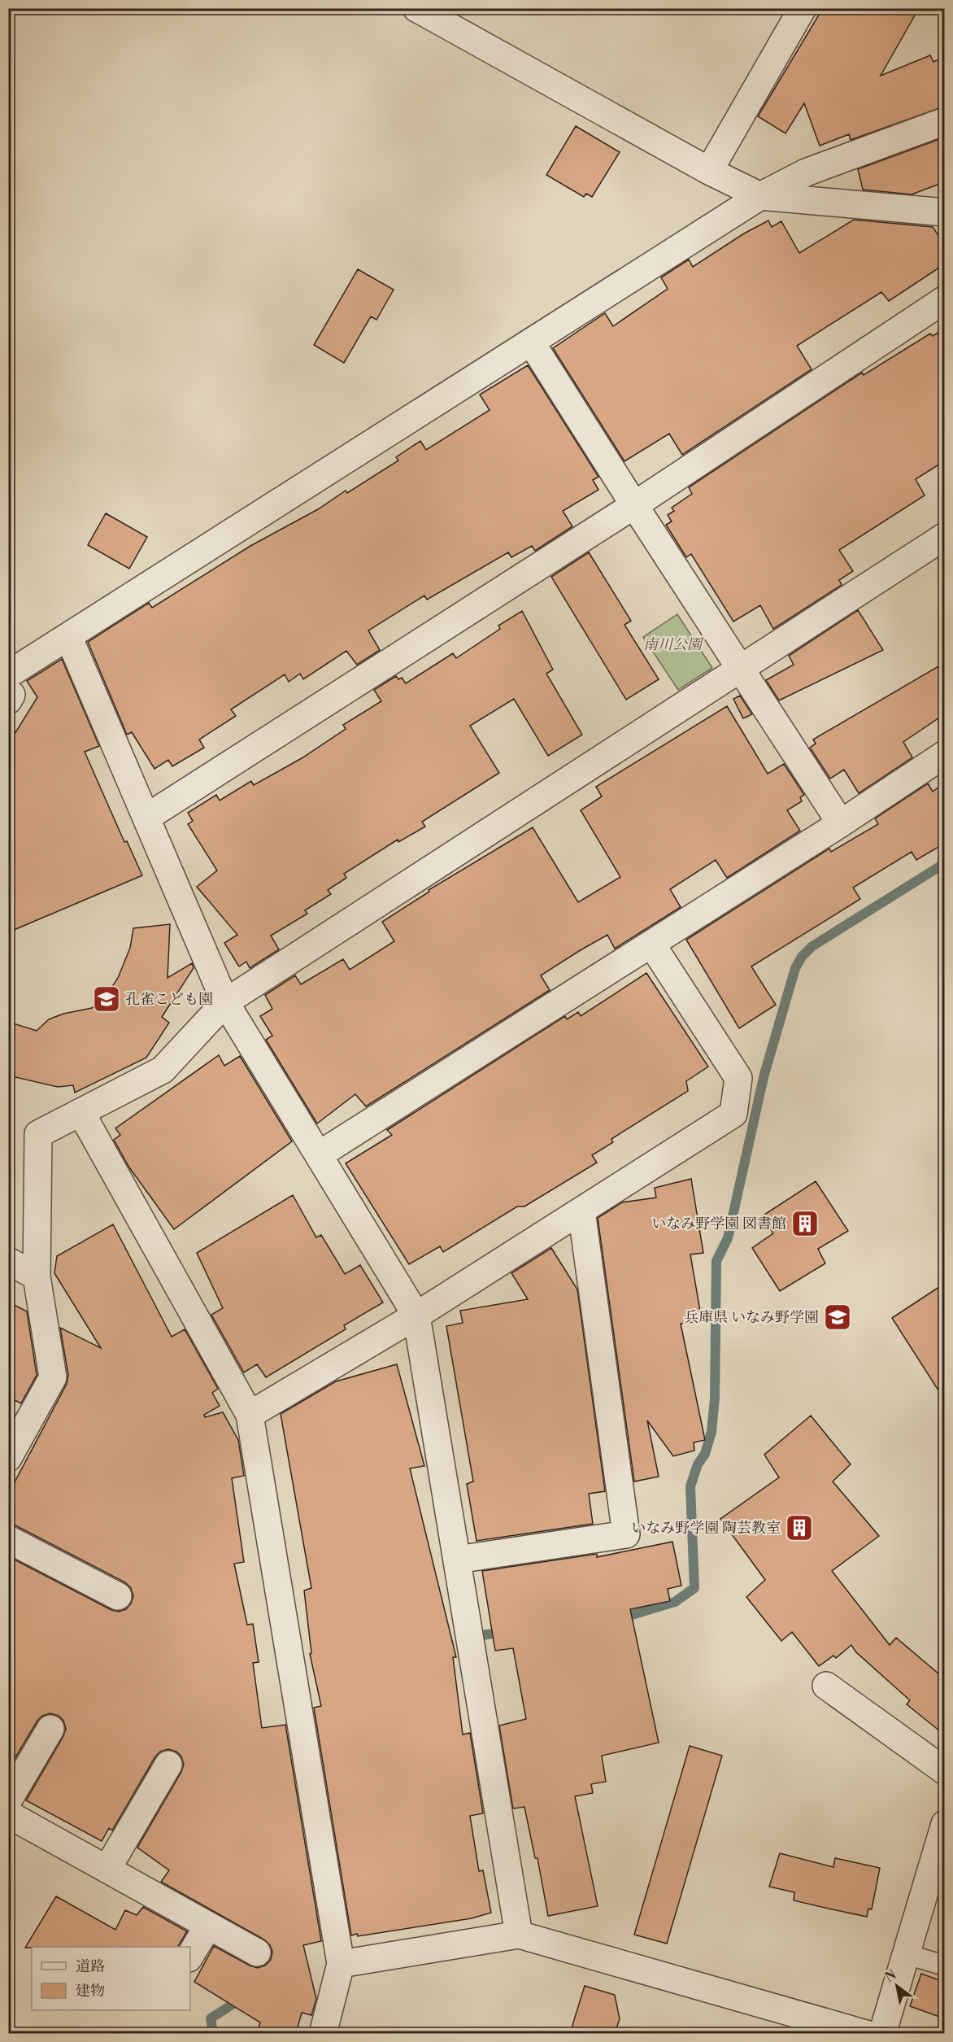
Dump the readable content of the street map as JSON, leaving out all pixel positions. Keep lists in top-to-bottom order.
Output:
{
  "parks": ["南川公園"],
  "places": {
    "school or university": ["孔雀こども園", "兵庫県 いなみ野学園"],
    "building": ["いなみ野学園 図書館", "いなみ野学園 陶芸教室"]
  },
  "legend": ["道路", "建物"],
  "north": "top left"
}
